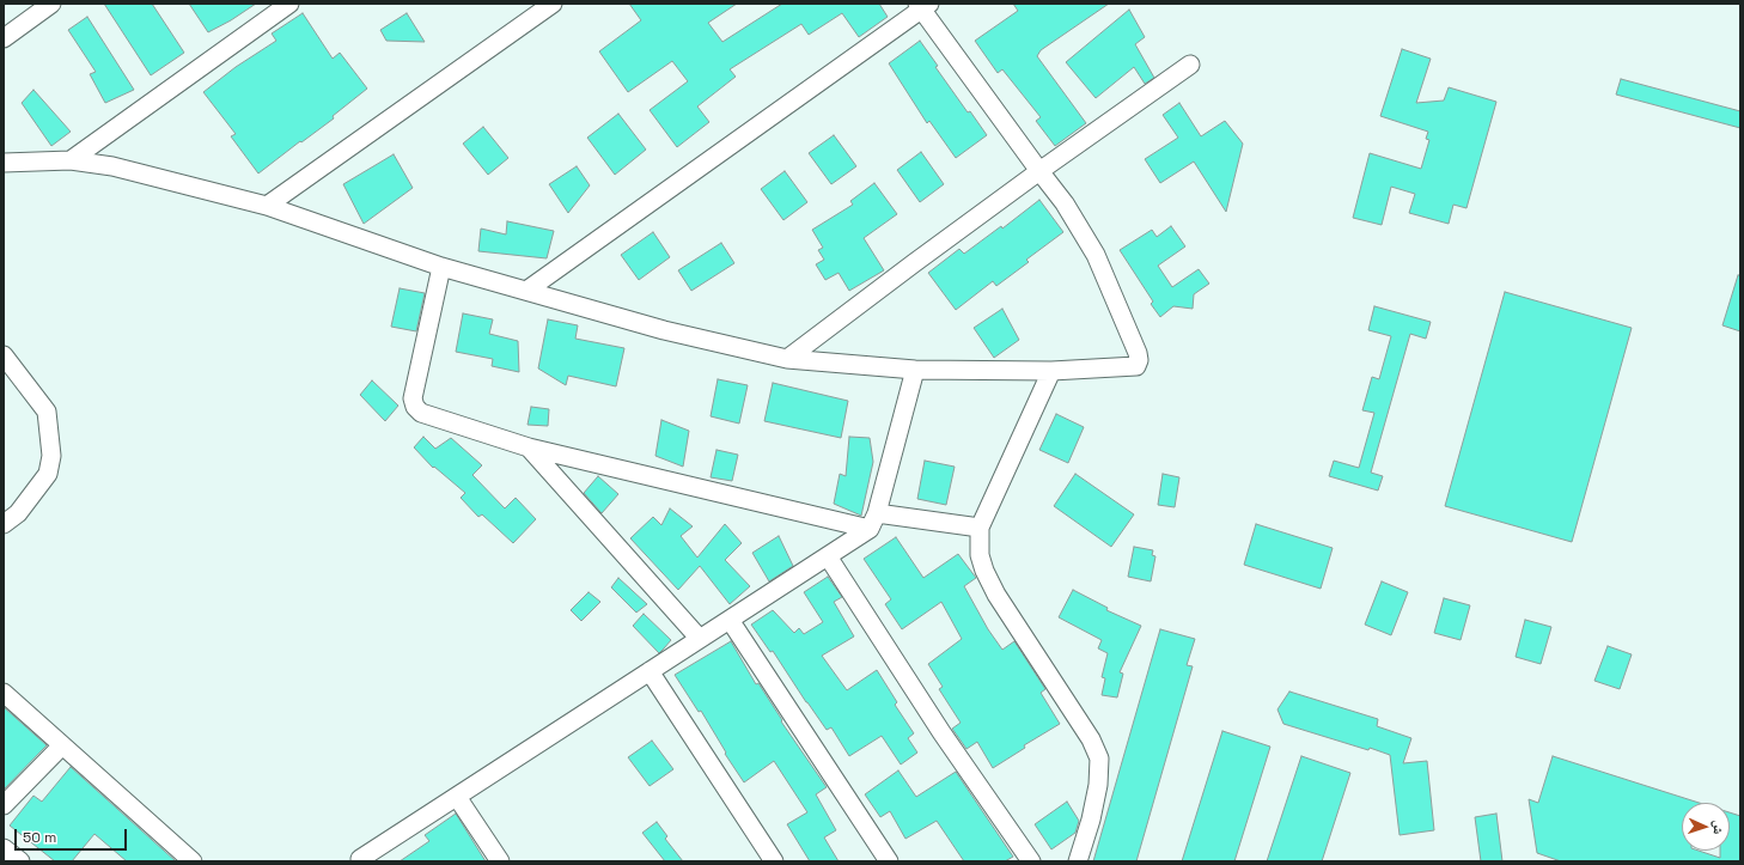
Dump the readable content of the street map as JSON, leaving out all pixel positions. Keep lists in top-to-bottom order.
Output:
{
  "scale_bar": "50 m",
  "north": "right"
}
